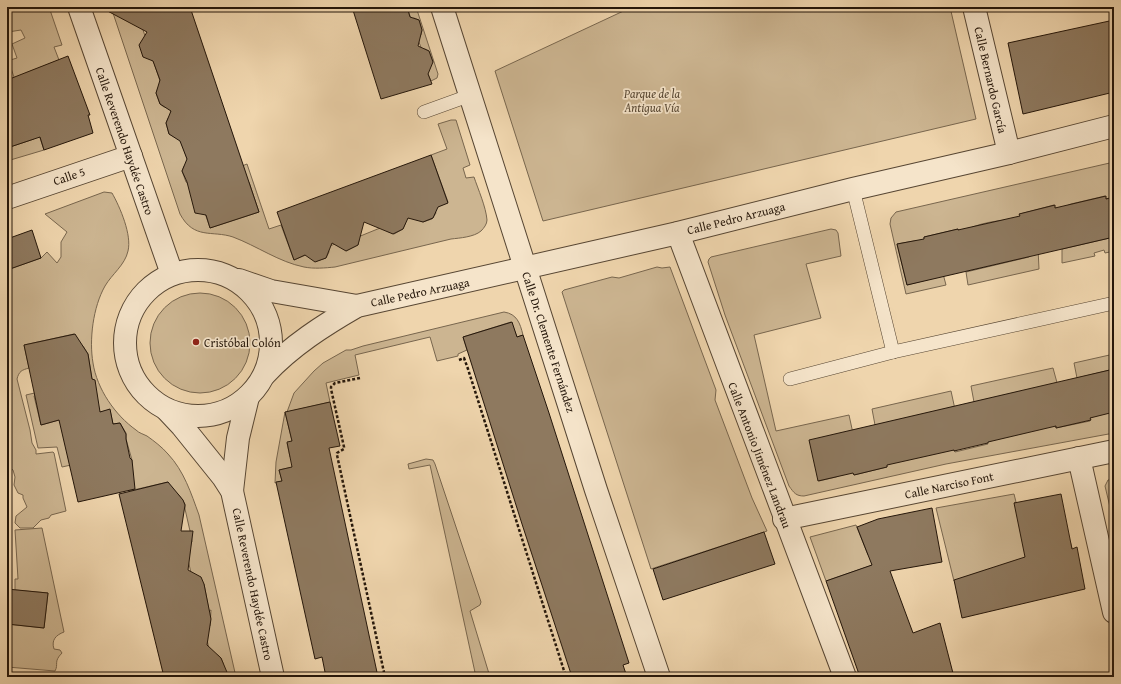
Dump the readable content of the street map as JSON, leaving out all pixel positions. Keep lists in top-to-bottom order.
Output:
{
  "streets": {
    "street": [
      "Calle Bernardo García",
      "Calle Reverendo Haydée Castro",
      "Calle 5",
      "Calle Pedro Arzuaga",
      "Calle Dr. Clemente Fernández",
      "Calle Antonio Jiménez Landrau",
      "Calle Narciso Font"
    ]
  },
  "crossings": [
    ["Calle Bernardo García", "Calle Pedro Arzuaga"],
    ["Calle Reverendo Haydée Castro", "Calle 5"],
    ["Calle Reverendo Haydée Castro", "Calle Pedro Arzuaga"],
    ["Calle Pedro Arzuaga", "Calle Dr. Clemente Fernández"],
    ["Calle Pedro Arzuaga", "Calle Antonio Jiménez Landrau"],
    ["Calle Antonio Jiménez Landrau", "Calle Narciso Font"]
  ],
  "parks": ["Parque de la Antigua Vía"],
  "places": ["Cristóbal Colón"]
}
